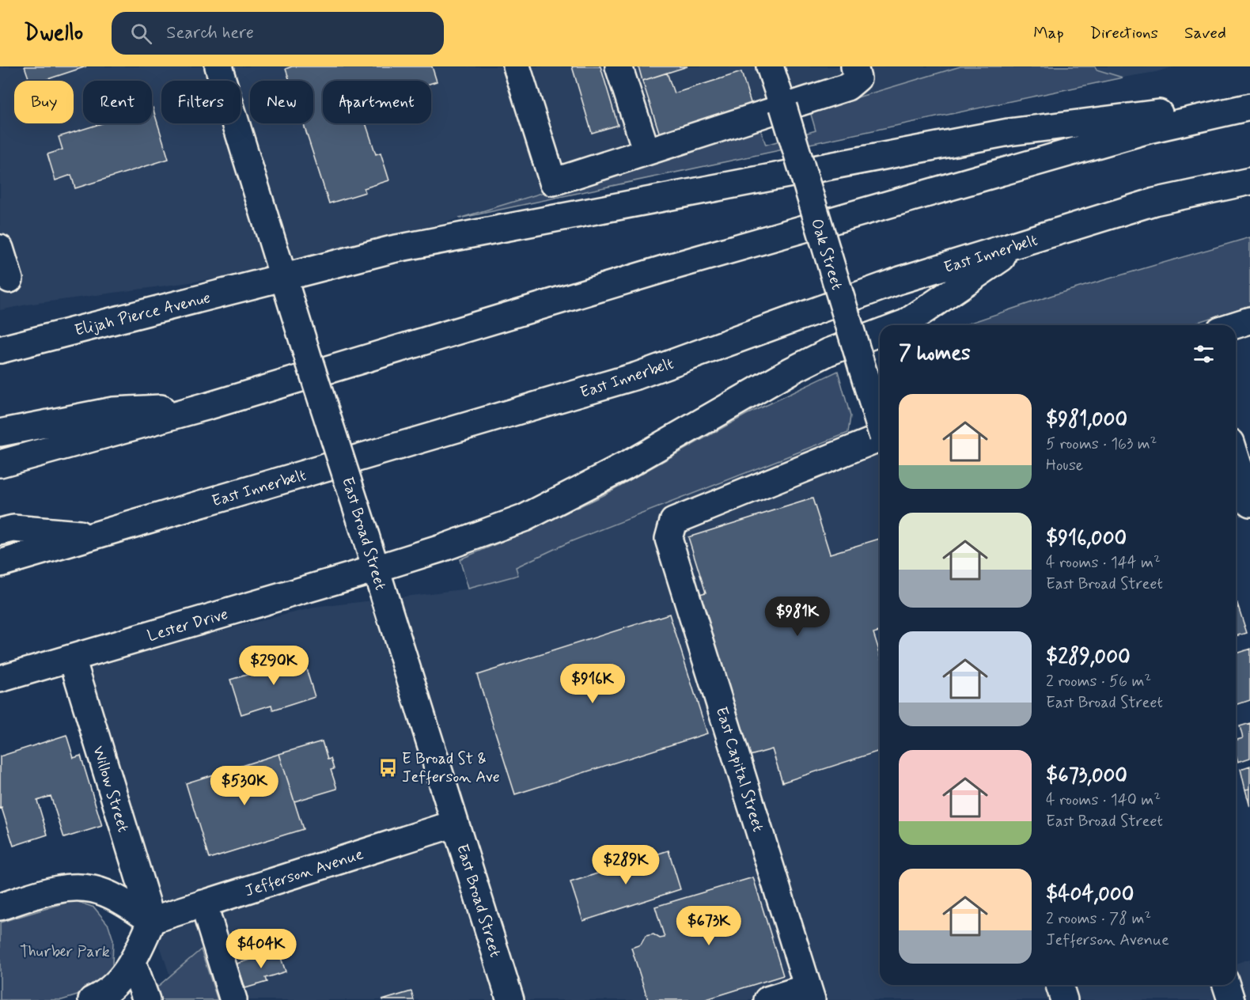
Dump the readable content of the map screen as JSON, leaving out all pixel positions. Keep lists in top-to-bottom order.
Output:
{
  "streets": {
    "main road": [
      "East Innerbelt",
      "Oak Street",
      "Elijah Pierce Avenue",
      "East Broad Street",
      "Lester Drive",
      "East Capital Street",
      "Willow Street",
      "Jefferson Avenue"
    ]
  },
  "crossings": [
    ["East Innerbelt", "Lester Drive"],
    ["Elijah Pierce Avenue", "East Broad Street"],
    ["East Broad Street", "Lester Drive"],
    ["East Broad Street", "Jefferson Avenue"],
    ["Lester Drive", "Willow Street"],
    ["Willow Street", "Jefferson Avenue"]
  ],
  "parks": ["Thurber Park"],
  "places": {
    "bus stop": ["E Broad St & Jefferson Ave"]
  },
  "page": {
    "header": "Dwello",
    "search": "Search here",
    "nav": ["Map", "Directions", "Saved"],
    "chip": [
      "Buy",
      "Rent",
      "Filters",
      "New",
      "Apartment"
    ],
    "heading": "7 homes",
    "list": [
      {
        "name": "$981,000",
        "note": "5 rooms · 163 m² · House"
      },
      {
        "name": "$916,000",
        "note": "4 rooms · 144 m² · East Broad Street"
      },
      {
        "name": "$289,000",
        "note": "2 rooms · 56 m² · East Broad Street"
      },
      {
        "name": "$673,000",
        "note": "4 rooms · 140 m² · East Broad Street"
      },
      {
        "name": "$404,000",
        "note": "2 rooms · 78 m² · Jefferson Avenue"
      }
    ],
    "price": [
      "$981K",
      "$290K",
      "$916K",
      "$530K",
      "$289K",
      "$673K",
      "$404K"
    ]
  }
}
